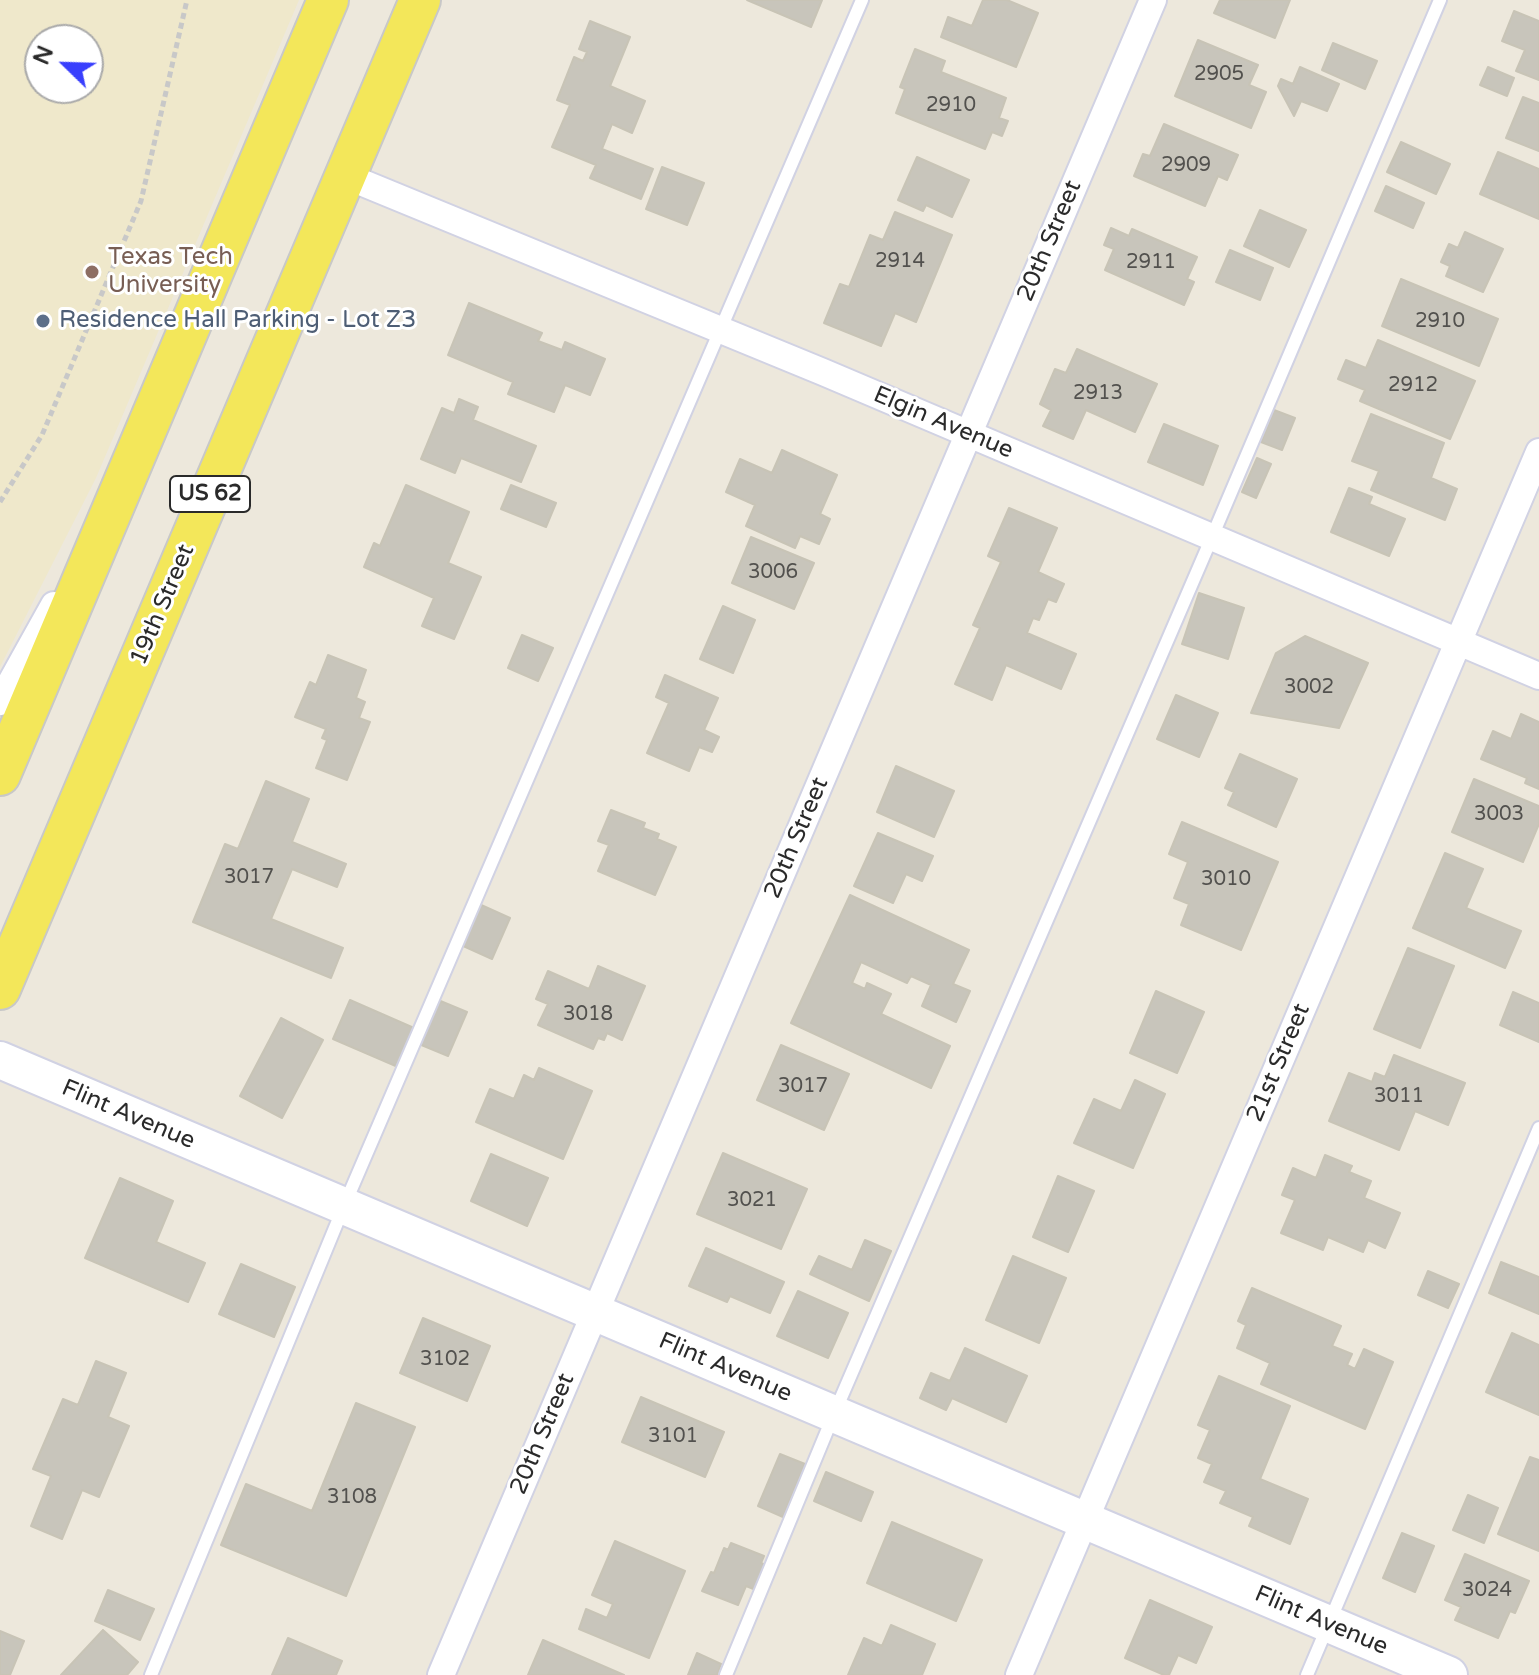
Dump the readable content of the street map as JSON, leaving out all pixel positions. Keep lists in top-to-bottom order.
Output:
{
  "streets": {
    "main road": ["US 62", "19th Street"],
    "street": [
      "20th Street",
      "Elgin Avenue",
      "21st Street",
      "Flint Avenue"
    ]
  },
  "crossings": [
    ["20th Street", "Elgin Avenue"],
    ["20th Street", "Flint Avenue"],
    ["Elgin Avenue", "19th Street"],
    ["Elgin Avenue", "21st Street"],
    ["21st Street", "Flint Avenue"]
  ],
  "places": ["Texas Tech University", "Residence Hall Parking - Lot Z3"],
  "house_numbers": [
    "2905",
    "2910",
    "2909",
    "2914",
    "2911",
    "2910",
    "2912",
    "2913",
    "3006",
    "3002",
    "3003",
    "3017",
    "3010",
    "3018",
    "3017",
    "3011",
    "3021",
    "3102",
    "3101",
    "3108",
    "3024"
  ],
  "north": "top left"
}
